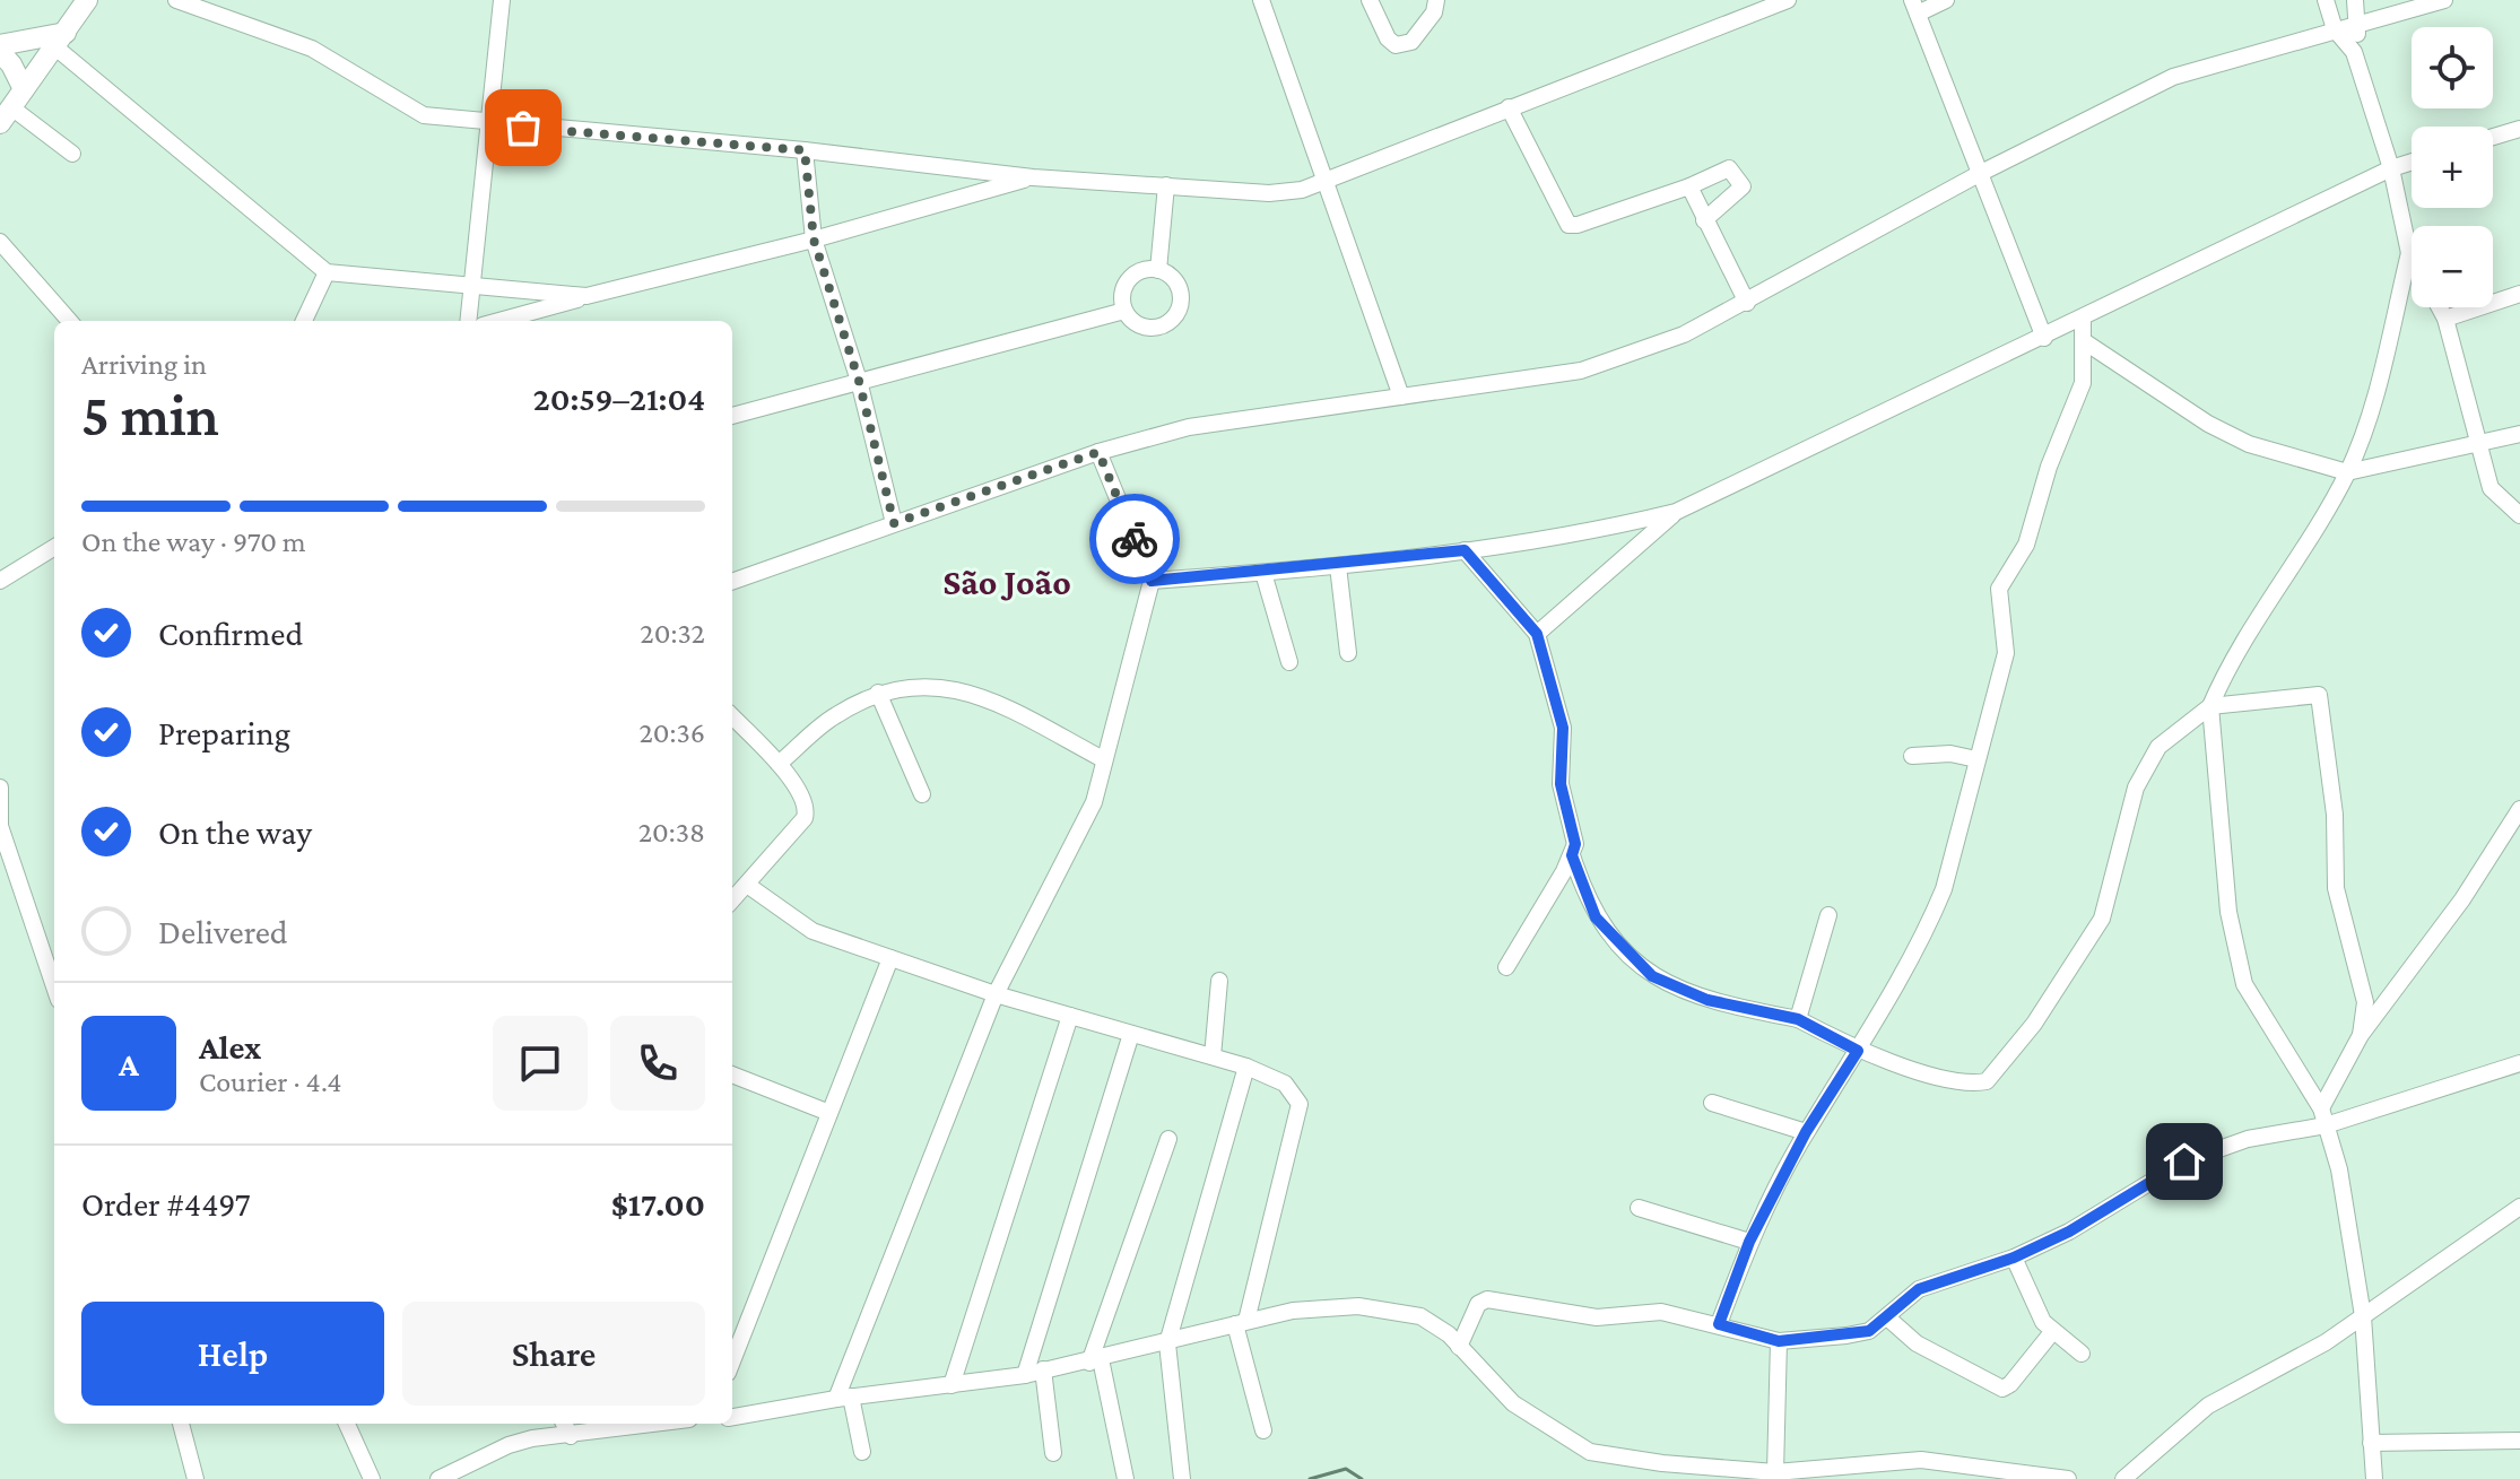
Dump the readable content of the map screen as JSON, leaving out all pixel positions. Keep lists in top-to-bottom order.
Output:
{
  "districts": ["São João"],
  "page": {
    "map_buttons": ["+", "−"],
    "heading": ["5 min", "Arriving in", "20:59–21:04"],
    "panel": [
      "Alex",
      "Courier · 4.4",
      "Order #4497",
      "$17.00"
    ],
    "bar": "On the way · 970 m",
    "list": [
      ["Confirmed", "20:32"],
      ["Preparing", "20:36"],
      ["On the way", "20:38"],
      "Delivered"
    ],
    "round": "A",
    "buttons": ["Help", "Share"]
  }
}
